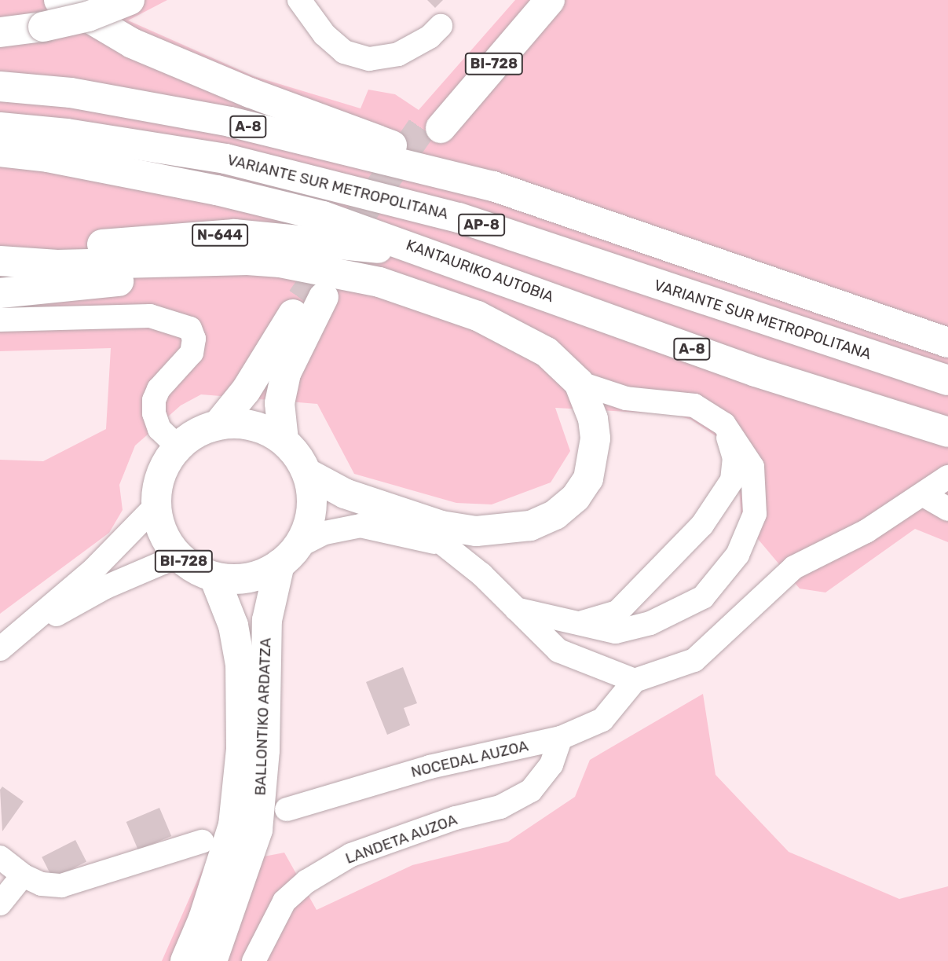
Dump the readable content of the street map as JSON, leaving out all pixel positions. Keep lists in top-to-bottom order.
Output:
{
  "streets": {
    "main road": [
      "BI-728",
      "A-8",
      "VARIANTE SUR METROPOLITANA",
      "AP-8",
      "N-644",
      "KANTAURIKO AUTOBIA",
      "BALLONTIKO ARDATZA"
    ],
    "street": ["NOCEDAL AUZOA", "LANDETA AUZOA"]
  },
  "crossings": [
    ["BI-728", "BALLONTIKO ARDATZA"],
    ["N-644", "KANTAURIKO AUTOBIA"],
    ["NOCEDAL AUZOA", "LANDETA AUZOA"]
  ]
}
